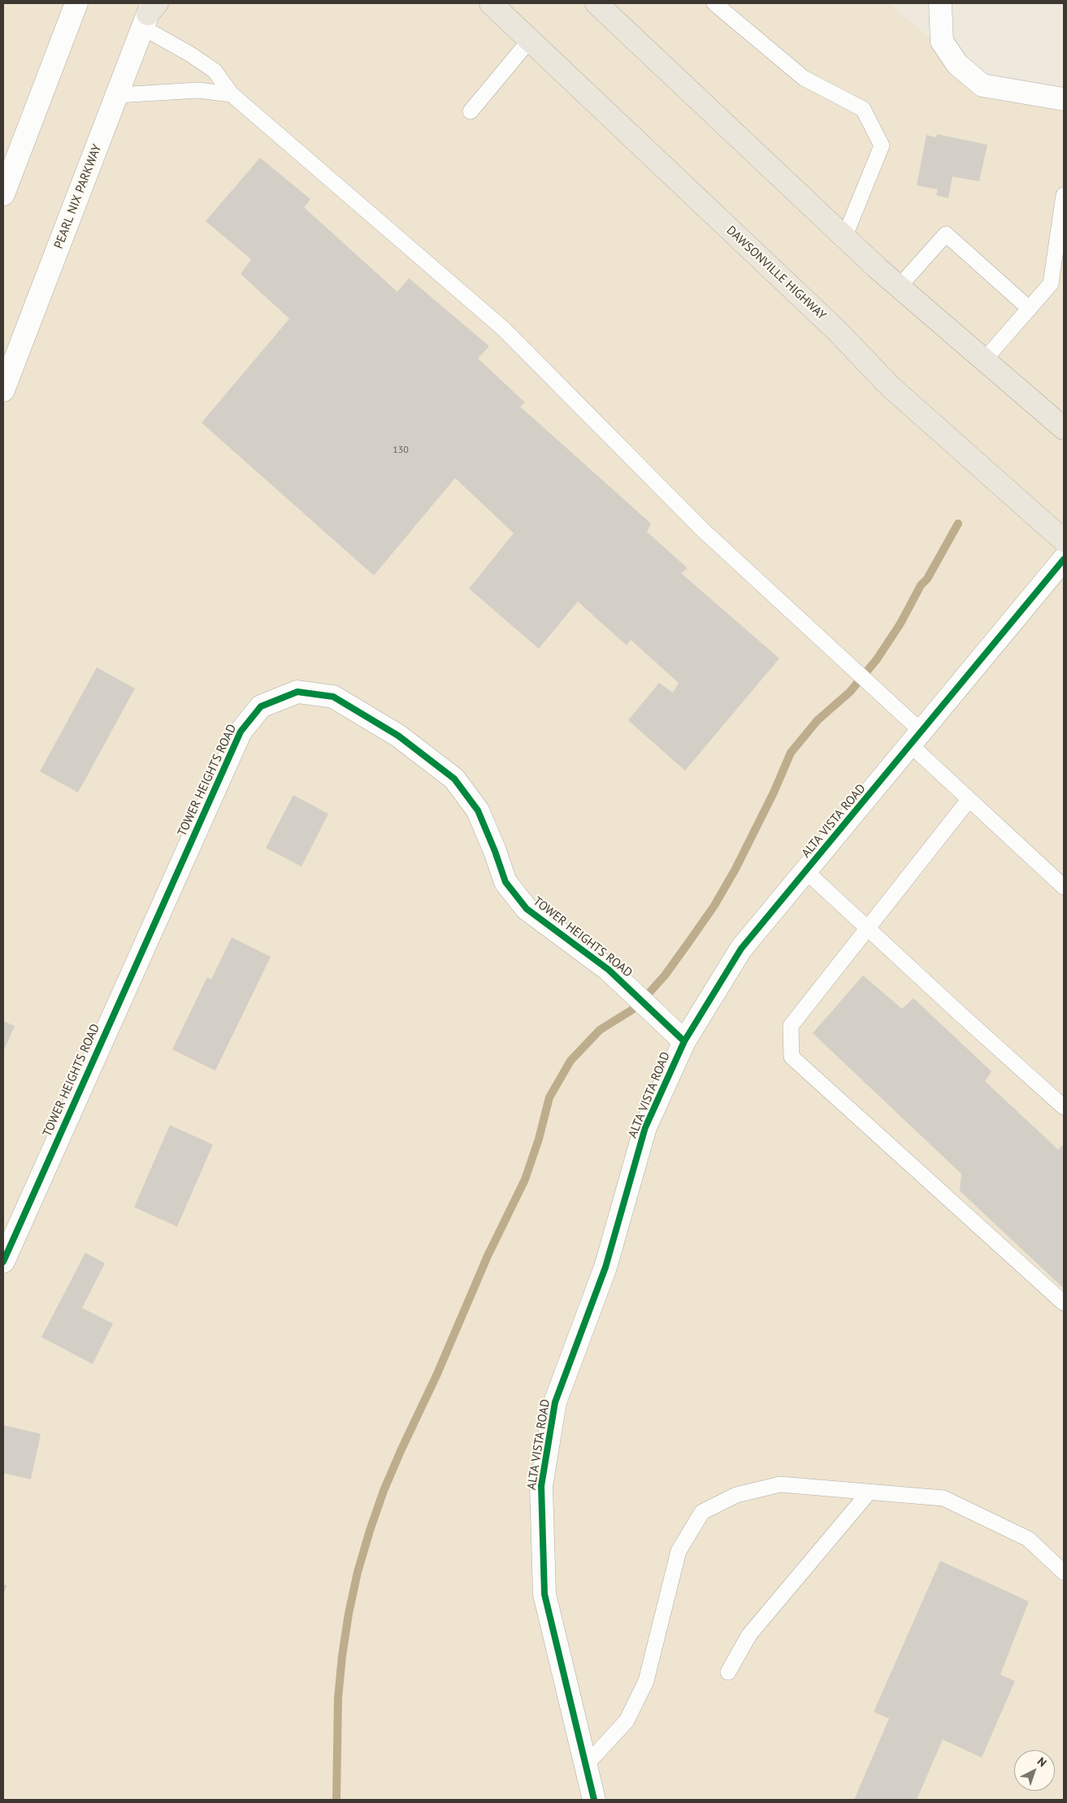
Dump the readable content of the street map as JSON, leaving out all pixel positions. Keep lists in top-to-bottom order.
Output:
{
  "streets": {
    "main road": ["DAWSONVILLE HIGHWAY"],
    "street": ["PEARL NIX PARKWAY", "TOWER HEIGHTS ROAD", "ALTA VISTA ROAD"]
  },
  "crossings": [
    ["TOWER HEIGHTS ROAD", "ALTA VISTA ROAD"]
  ],
  "house_numbers": ["130"],
  "north": "top right"
}
